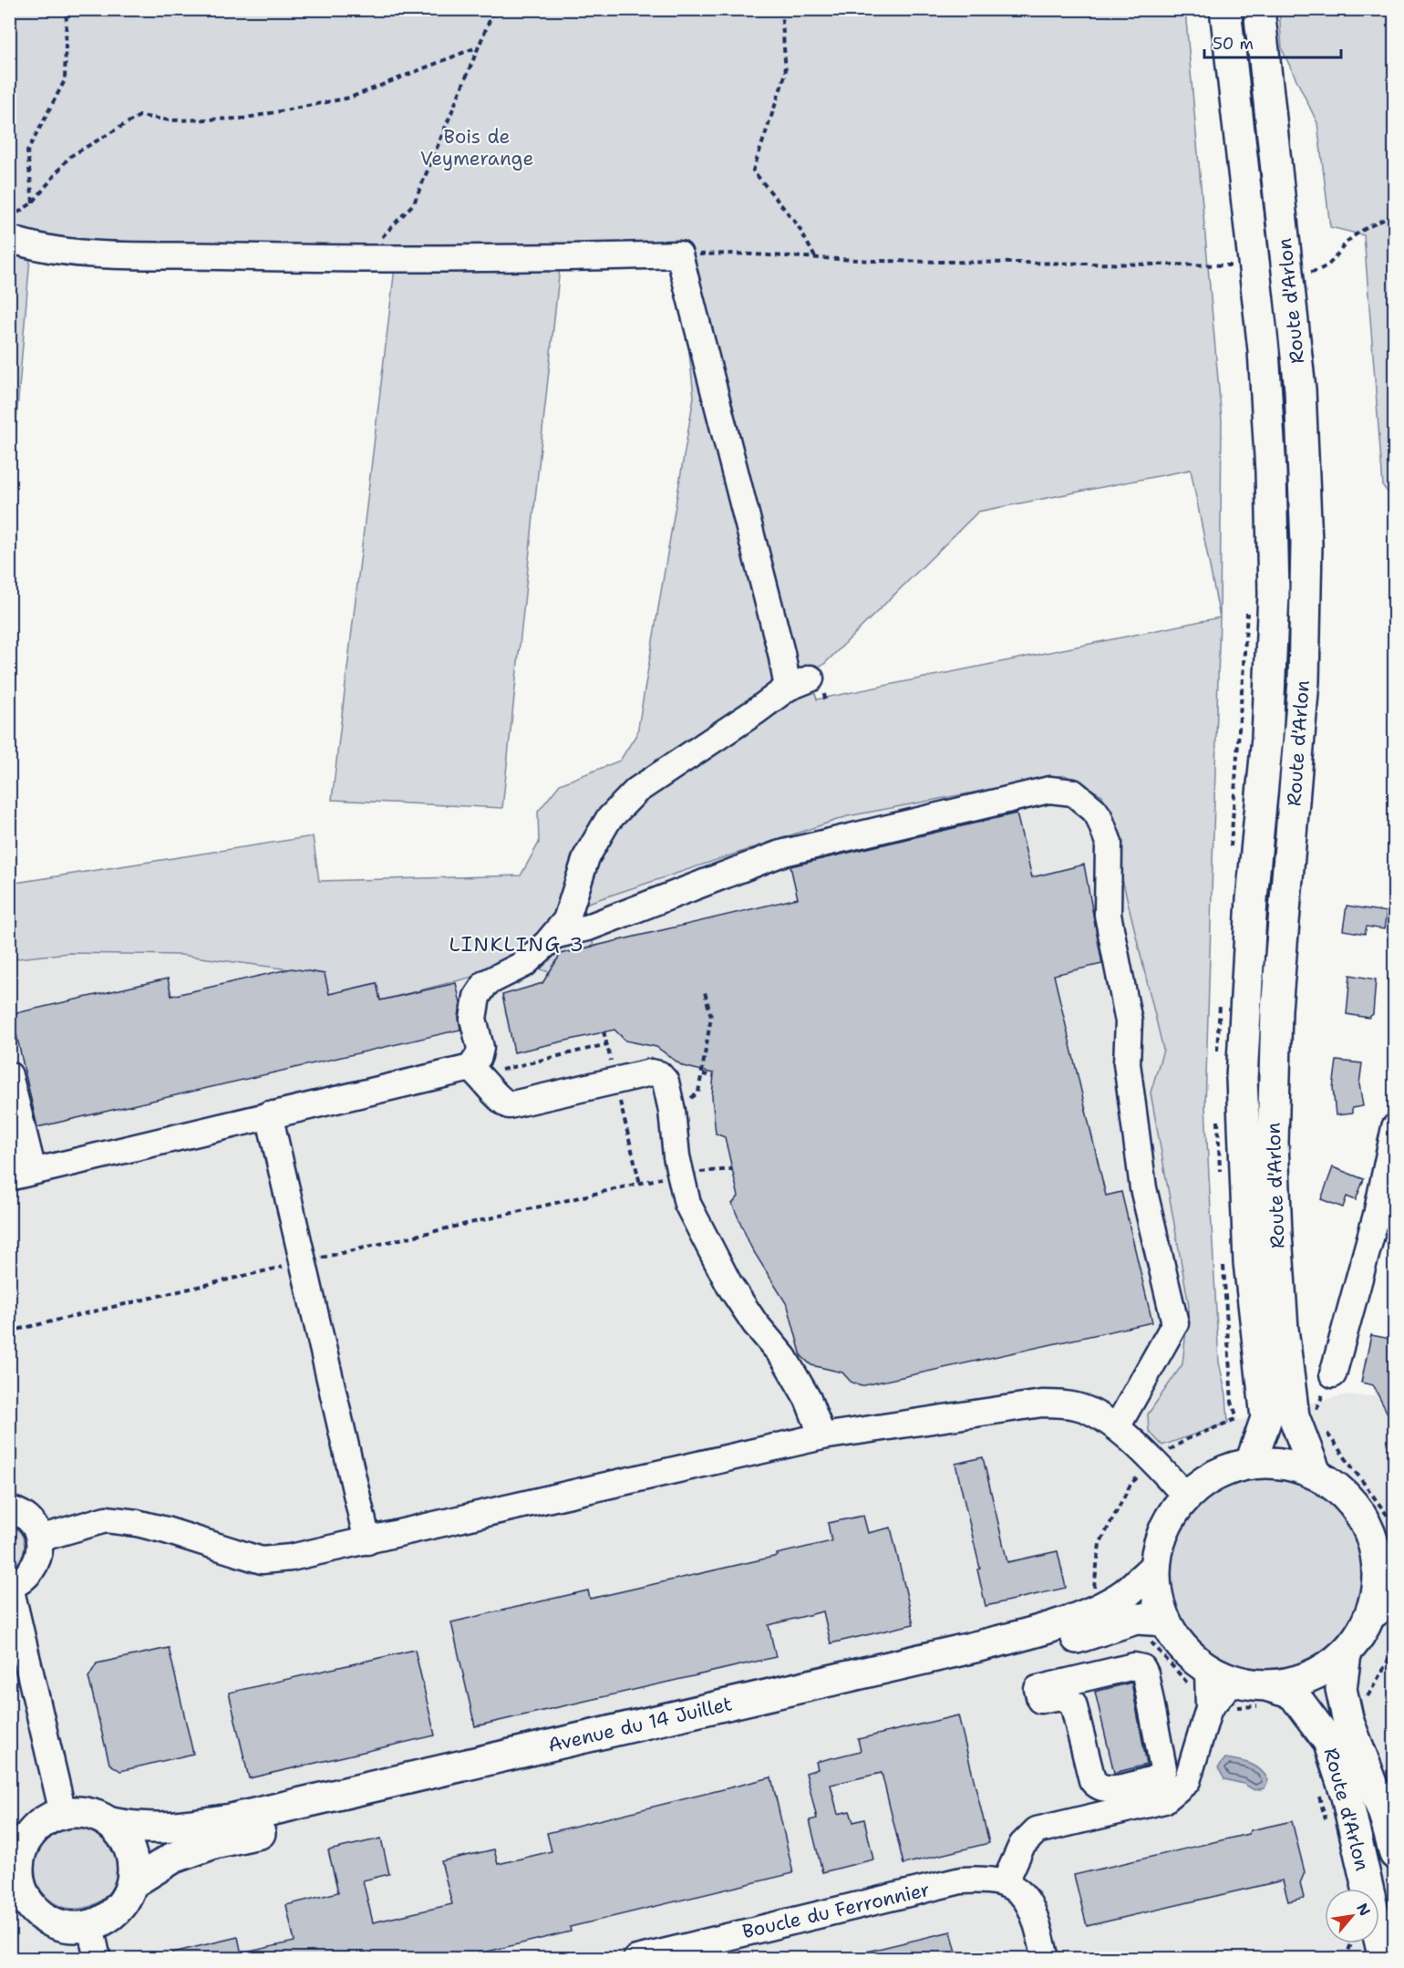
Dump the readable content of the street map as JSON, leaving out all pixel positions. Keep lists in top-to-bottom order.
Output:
{
  "streets": {
    "main road": ["Route d'Arlon", "Avenue du 14 Juillet"],
    "street": ["Boucle du Ferronnier"]
  },
  "districts": ["LINKLING 3"],
  "parks": ["Bois de Veymerange"],
  "scale_bar": "50 m",
  "north": "top right"
}
